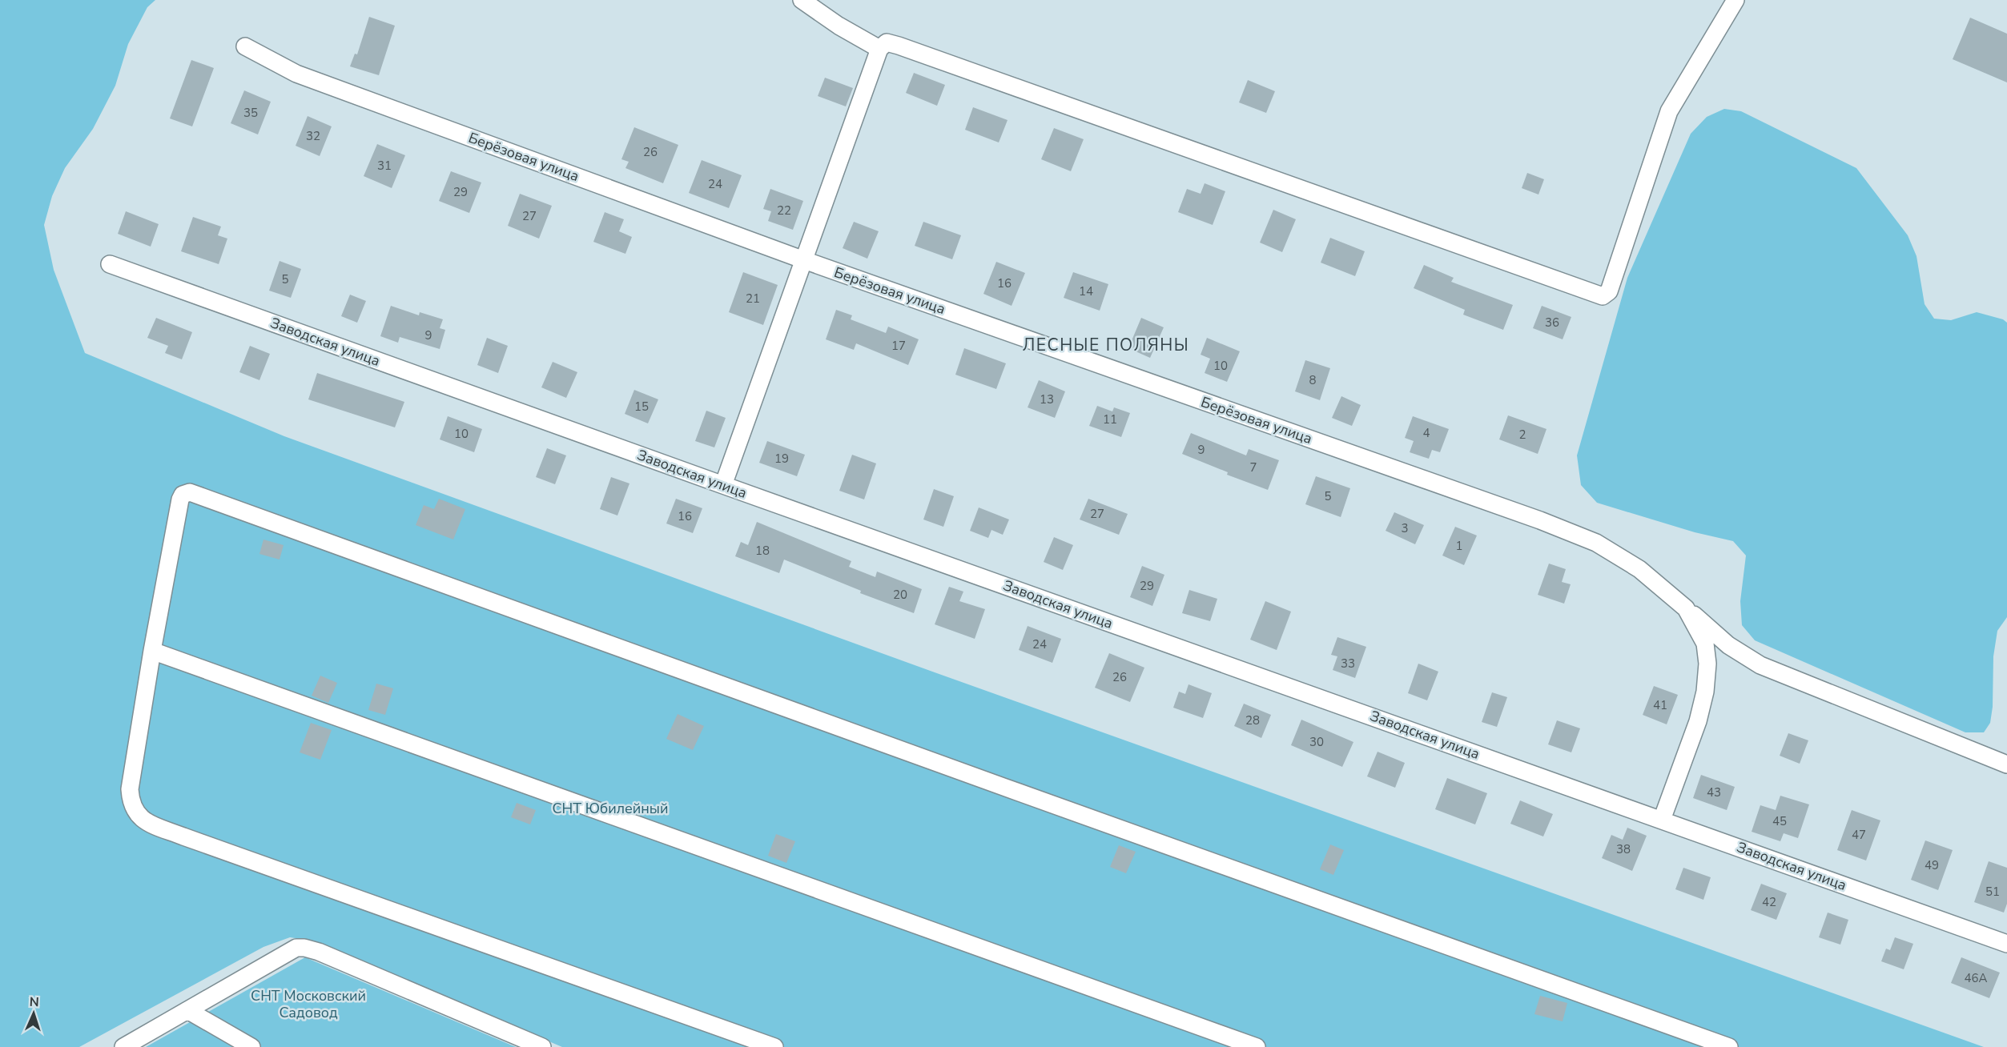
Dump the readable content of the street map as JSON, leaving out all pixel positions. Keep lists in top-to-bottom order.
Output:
{
  "streets": {
    "street": ["Берёзовая улица", "Заводская улица"]
  },
  "districts": ["ЛЕСНЫЕ ПОЛЯНЫ"],
  "parks": ["СНТ Юбилейный", "СНТ Московский Садовод"],
  "house_numbers": [
    "35",
    "32",
    "26",
    "31",
    "24",
    "29",
    "22",
    "27",
    "5",
    "16",
    "14",
    "21",
    "36",
    "9",
    "17",
    "10",
    "8",
    "13",
    "15",
    "11",
    "4",
    "10",
    "2",
    "9",
    "19",
    "7",
    "5",
    "27",
    "16",
    "3",
    "1",
    "18",
    "29",
    "20",
    "24",
    "33",
    "26",
    "41",
    "28",
    "30",
    "43",
    "45",
    "47",
    "38",
    "49",
    "51",
    "42",
    "46А"
  ],
  "north": "top"
}
